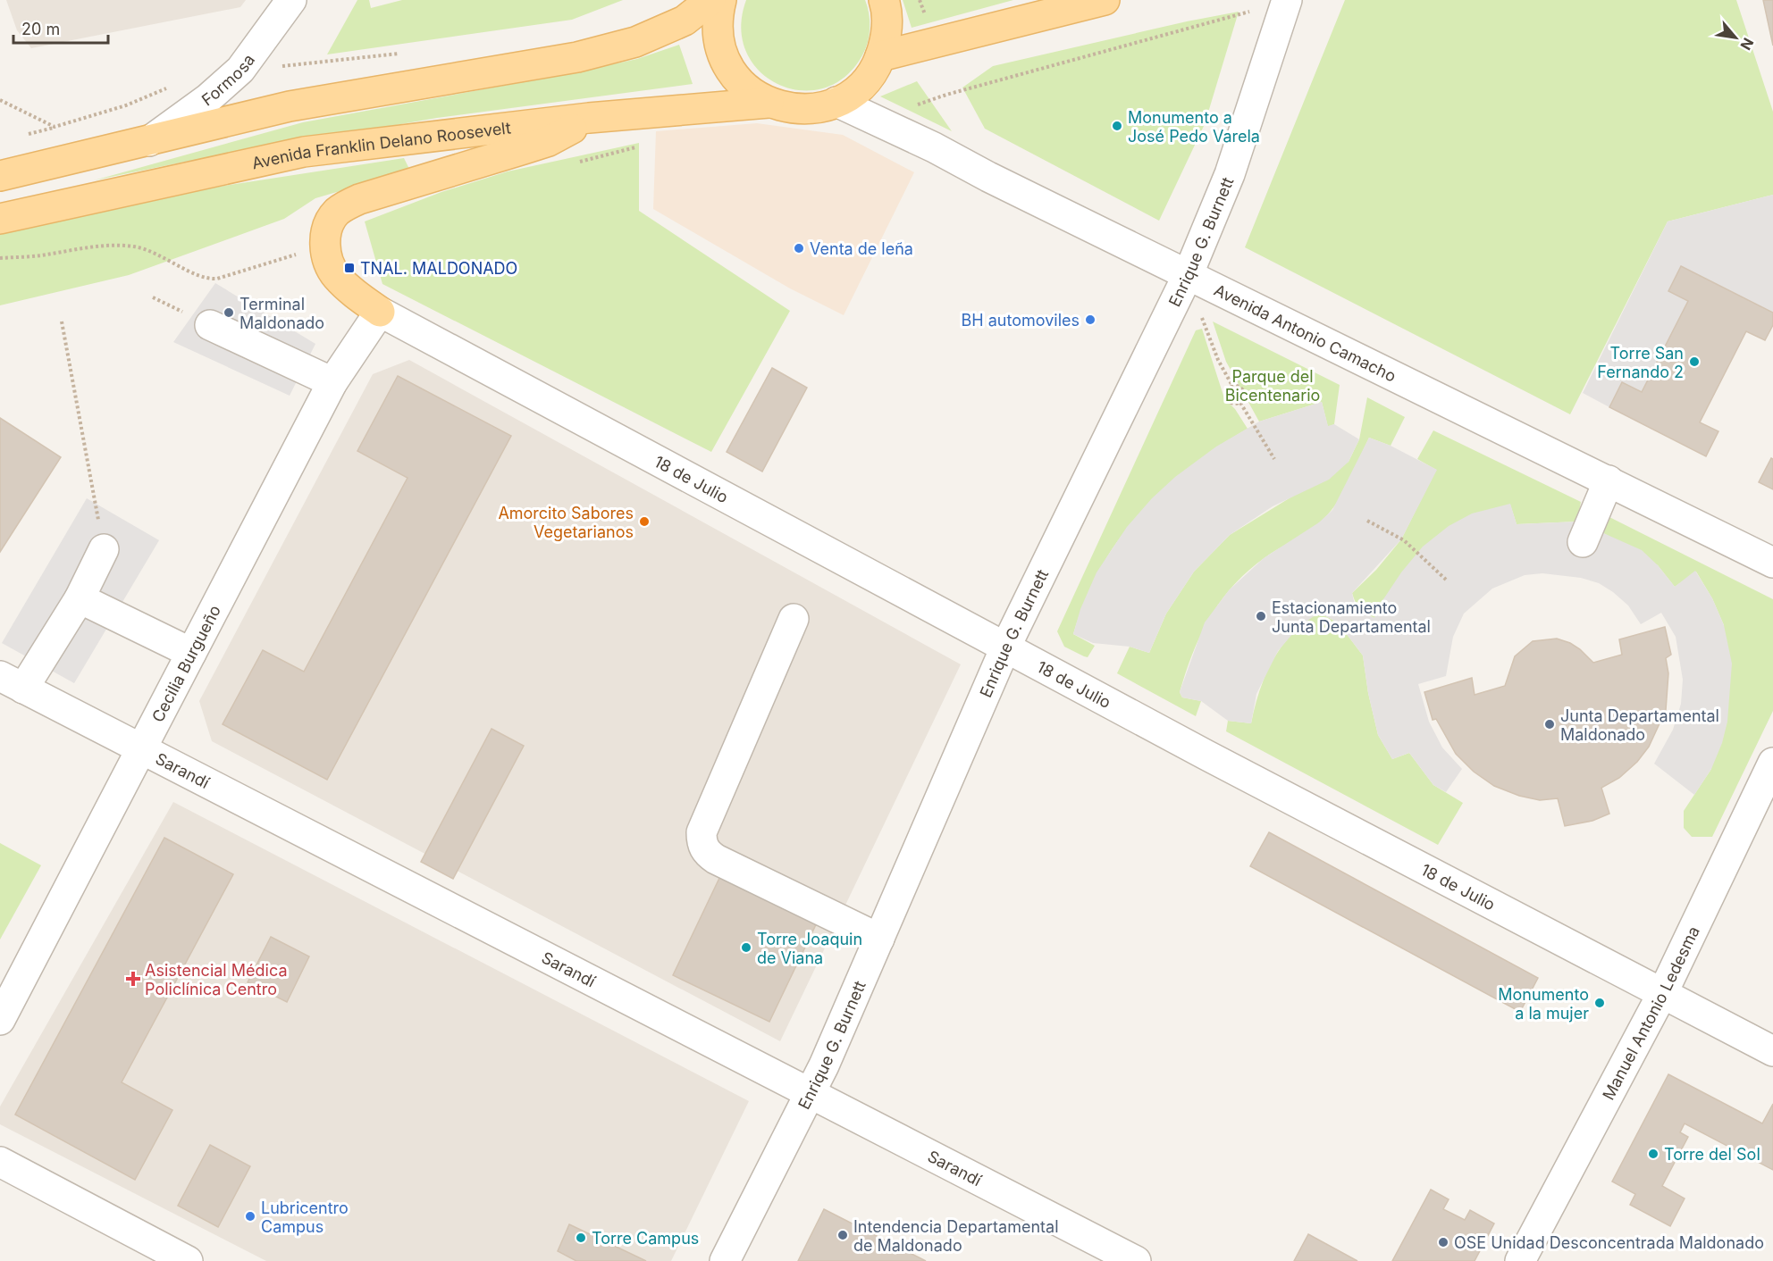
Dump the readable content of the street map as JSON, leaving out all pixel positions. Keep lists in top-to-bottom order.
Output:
{
  "streets": {
    "main road": ["Avenida Franklin Delano Roosevelt"],
    "street": [
      "Formosa",
      "Enrique G. Burnett",
      "Avenida Antonio Camacho",
      "18 de Julio",
      "Cecilia Burgueño",
      "Sarandí",
      "Manuel Antonio Ledesma"
    ]
  },
  "crossings": [
    ["Enrique G. Burnett", "Avenida Antonio Camacho"],
    ["Enrique G. Burnett", "18 de Julio"],
    ["Enrique G. Burnett", "Sarandí"],
    ["18 de Julio", "Cecilia Burgueño"],
    ["18 de Julio", "Manuel Antonio Ledesma"],
    ["Cecilia Burgueño", "Sarandí"]
  ],
  "parks": ["Parque del Bicentenario"],
  "places": {
    "other": [
      "Monumento a José Pedo Varela",
      "Venta de leña",
      "Terminal Maldonado",
      "BH automoviles",
      "Torre San Fernando 2",
      "Amorcito Sabores Vegetarianos",
      "Estacionamiento Junta Departamental",
      "Junta Departamental Maldonado",
      "Torre Joaquin de Viana",
      "Monumento a la mujer",
      "Torre del Sol",
      "Lubricentro Campus",
      "Intendencia Departamental de Maldonado",
      "Torre Campus",
      "OSE Unidad Desconcentrada Maldonado"
    ],
    "transit": ["TNAL. MALDONADO"],
    "health": ["Asistencial Médica Policlínica Centro"]
  },
  "scale_bar": "20 m",
  "north": "bottom right"
}
